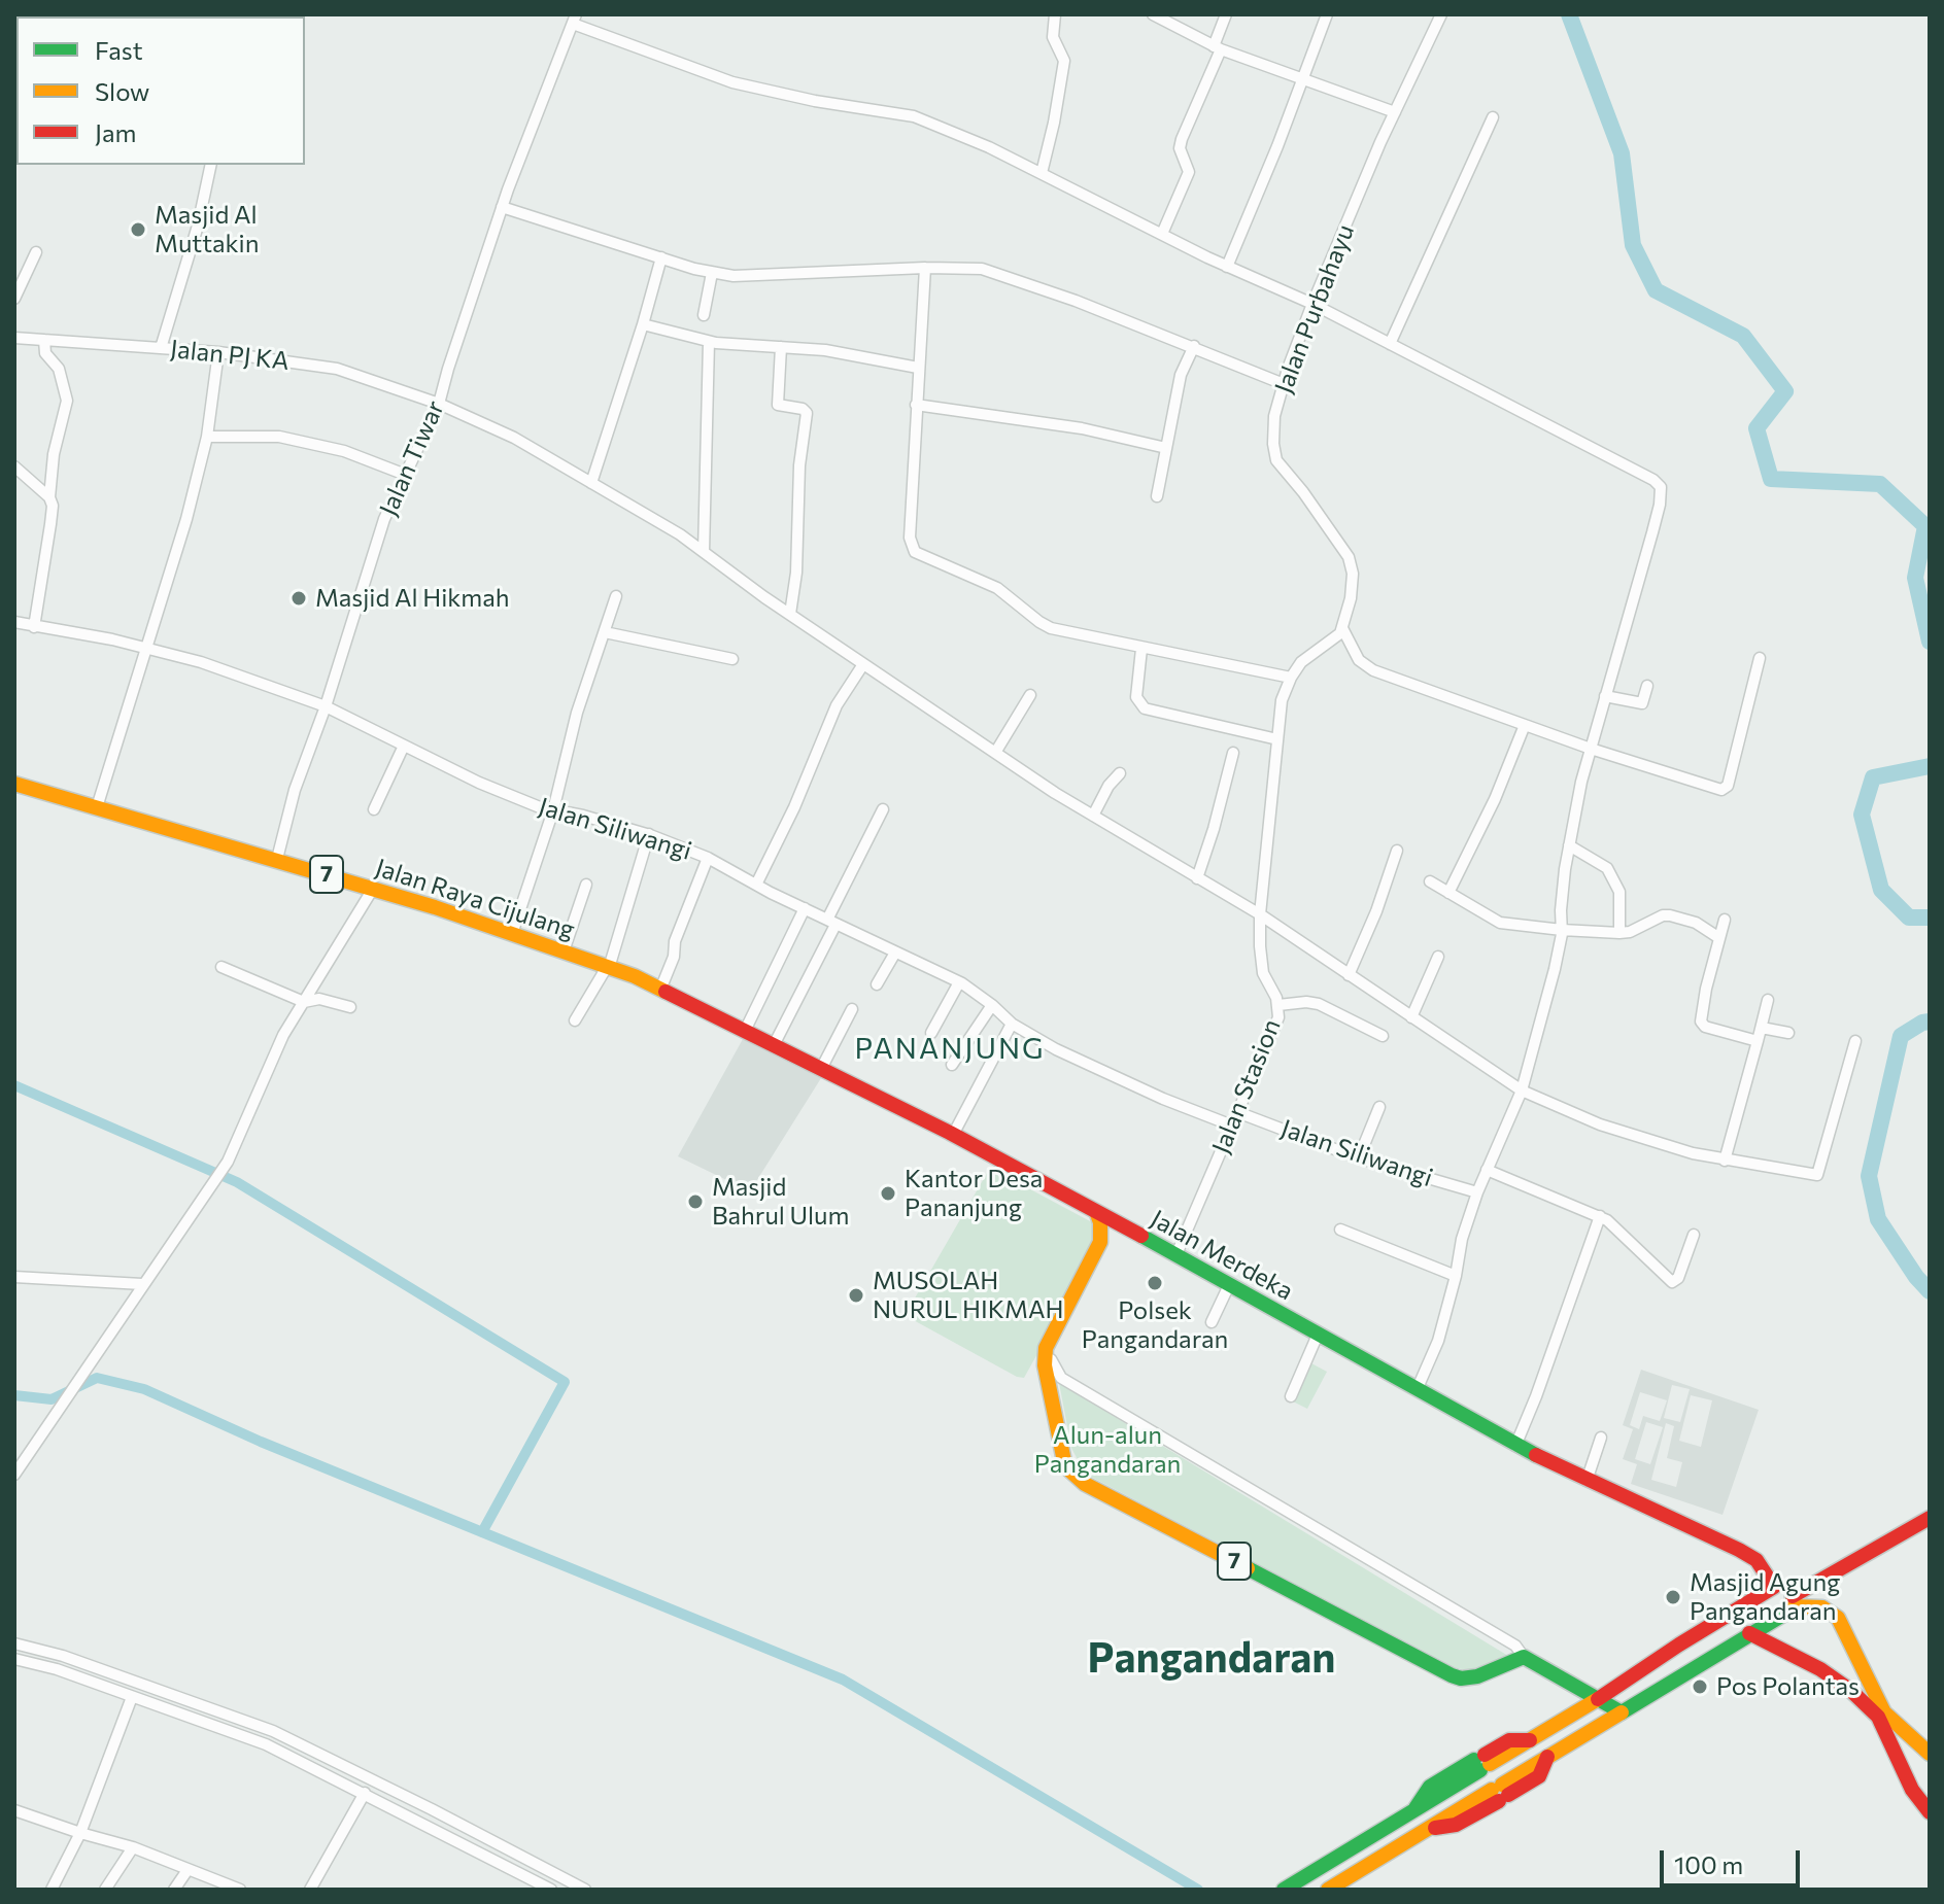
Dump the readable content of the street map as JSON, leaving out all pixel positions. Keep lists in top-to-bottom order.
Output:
{
  "streets": {
    "main road": ["7", "Jalan Raya Cijulang", "Jalan Merdeka"],
    "street": [
      "Jalan Purbahayu",
      "Jalan PJ KA",
      "Jalan Tiwar",
      "Jalan Siliwangi",
      "Jalan Stasion"
    ]
  },
  "crossings": [
    ["Jalan PJ KA", "Jalan Tiwar"],
    ["Jalan PJ KA", "Jalan Stasion"],
    ["Jalan Tiwar", "Jalan Siliwangi"],
    ["Jalan Tiwar", "Jalan Raya Cijulang"],
    ["Jalan Siliwangi", "Jalan Stasion"],
    ["7", "Jalan Merdeka"],
    ["Jalan Raya Cijulang", "Jalan Merdeka"],
    ["Jalan Stasion", "Jalan Merdeka"]
  ],
  "districts": ["PANANJUNG", "Pangandaran"],
  "parks": ["Alun-alun Pangandaran"],
  "places": [
    "Masjid Al Muttakin",
    "Masjid Al Hikmah",
    "Kantor Desa Pananjung",
    "Masjid Bahrul Ulum",
    "Polsek Pangandaran",
    "MUSOLAH NURUL HIKMAH",
    "Masjid Agung Pangandaran",
    "Pos Polantas"
  ],
  "legend": ["Fast", "Slow", "Jam"],
  "scale_bar": "100 m"
}
